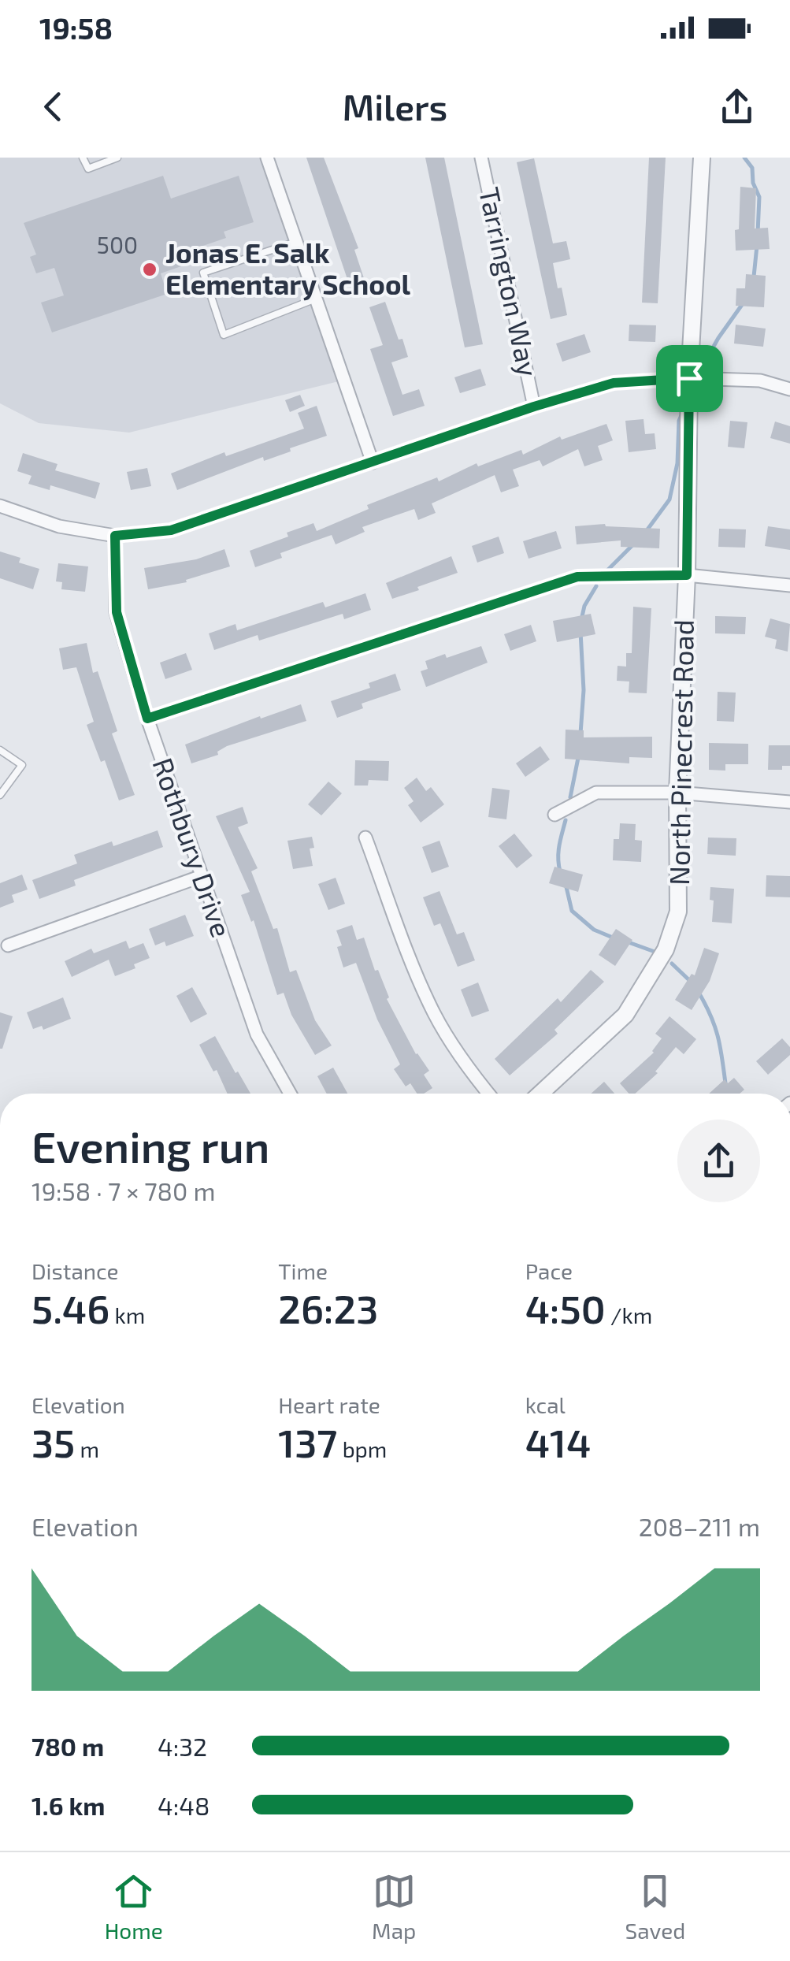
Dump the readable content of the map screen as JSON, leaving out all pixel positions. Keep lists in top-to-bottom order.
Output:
{
  "streets": {
    "street": ["Tarrington Way", "North Pinecrest Road", "Rothbury Drive"]
  },
  "places": ["Jonas E. Salk Elementary School"],
  "house_numbers": ["500"],
  "page": {
    "status": "19:58",
    "header": "Milers",
    "heading": ["Evening run", "19:58 · 7 × 780 m"],
    "stats": [
      ["Distance", "5.46 km"],
      ["Time", "26:23"],
      ["Pace", "4:50 /km"],
      ["Elevation", "35 m"],
      ["Heart rate", "137 bpm"],
      ["kcal", "414"]
    ],
    "chart": ["Elevation", "208–211 m"],
    "list": [
      {
        "name": "780 m",
        "note": "4:32"
      },
      {
        "name": "1.6 km",
        "note": "4:48"
      }
    ],
    "tabs": ["Home", "Map", "Saved"]
  }
}
